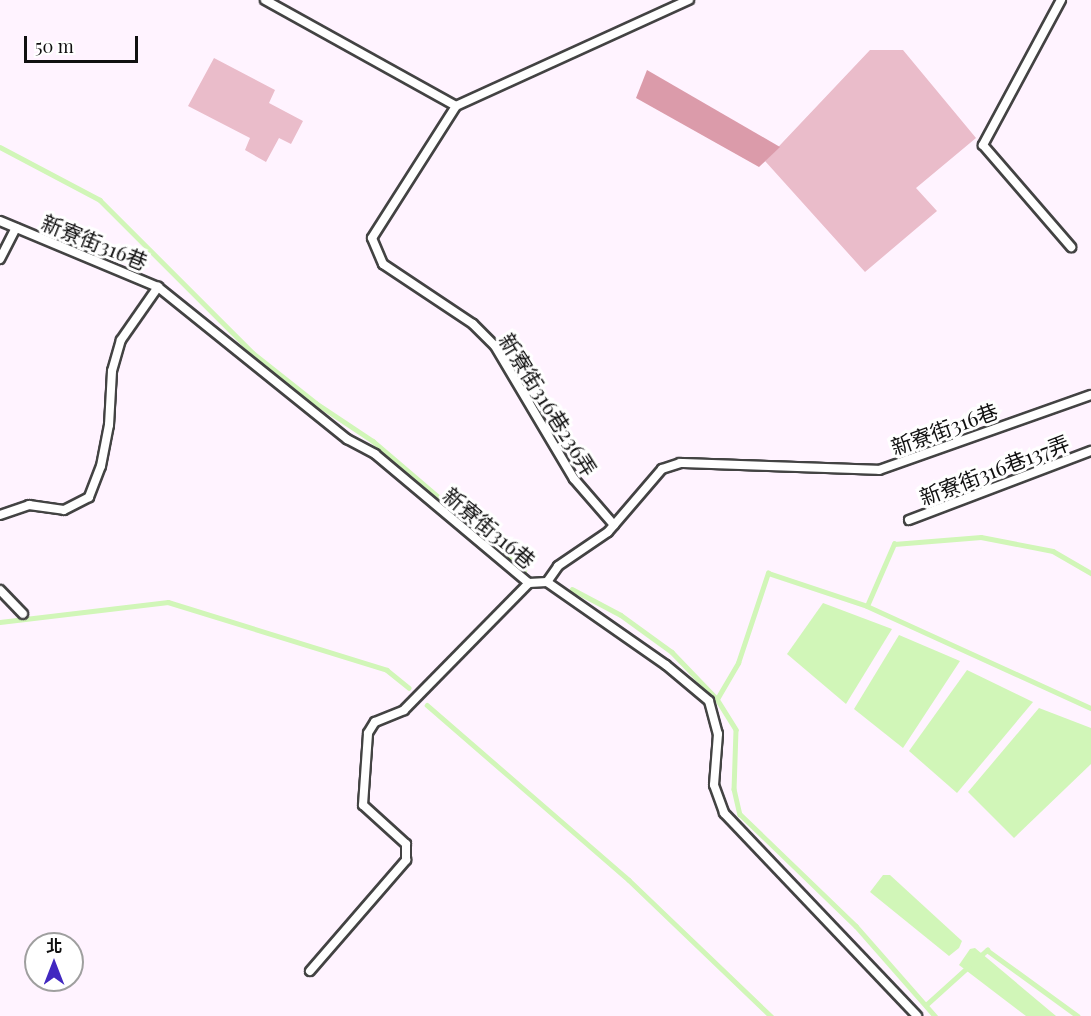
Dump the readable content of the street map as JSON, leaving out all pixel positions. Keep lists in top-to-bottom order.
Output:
{
  "streets": {
    "lane": ["新寮街316巷", "新寮街316巷236弄", "新寮街316巷137弄"]
  },
  "crossings": [
    ["新寮街316巷", "新寮街316巷236弄"]
  ],
  "scale_bar": "50 m",
  "north": "top"
}
